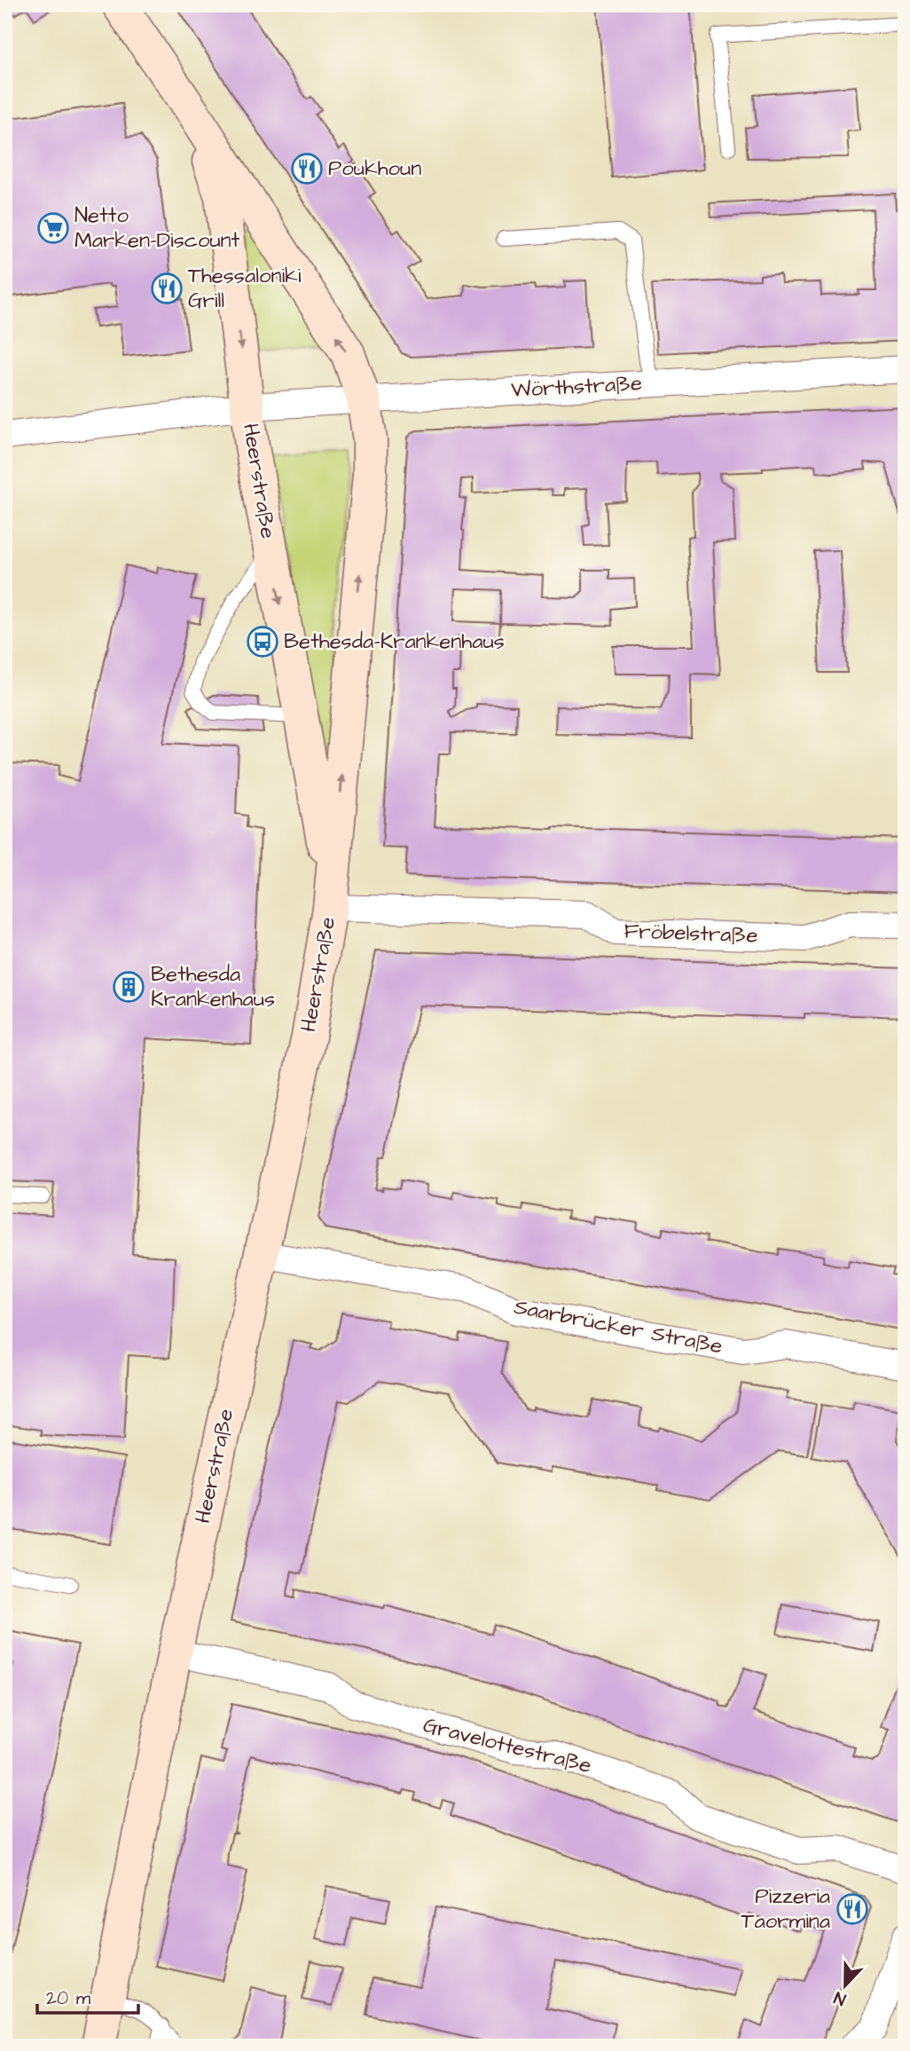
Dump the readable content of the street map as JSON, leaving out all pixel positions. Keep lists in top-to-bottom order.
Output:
{
  "streets": {
    "street": [
      "Wörthstraße",
      "Heerstraße",
      "Fröbelstraße",
      "Saarbrücker Straße",
      "Gravelottestraße"
    ]
  },
  "crossings": [
    ["Wörthstraße", "Heerstraße"],
    ["Heerstraße", "Fröbelstraße"],
    ["Heerstraße", "Saarbrücker Straße"],
    ["Heerstraße", "Gravelottestraße"]
  ],
  "places": {
    "restaurant": ["Poukhoun", "Thessaloniki Grill", "Pizzeria Taormina"],
    "supermarket": ["Netto Marken-Discount"],
    "bus stop": ["Bethesda-Krankenhaus"],
    "building": ["Bethesda Krankenhaus"]
  },
  "scale_bar": "20 m",
  "north": "bottom"
}
